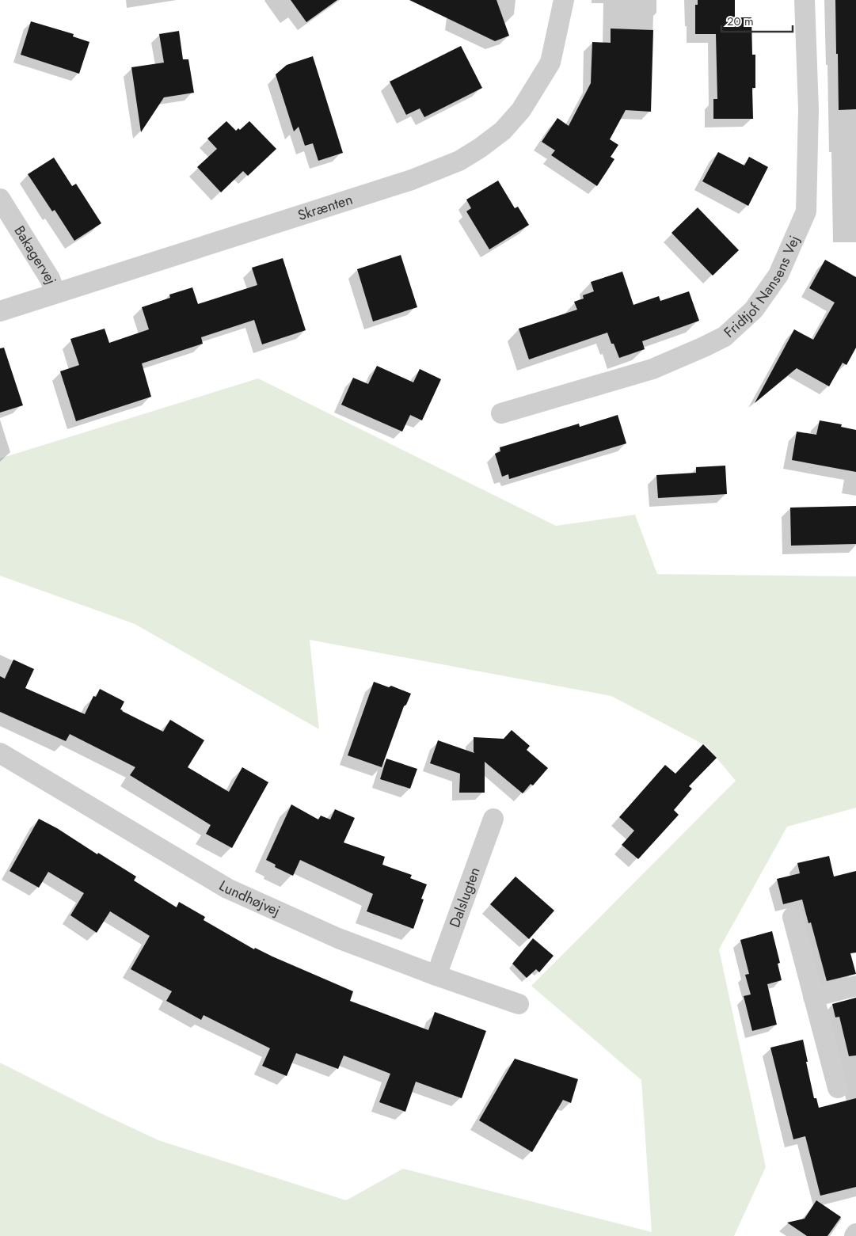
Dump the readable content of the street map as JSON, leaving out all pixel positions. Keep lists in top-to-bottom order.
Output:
{
  "streets": {
    "street": [
      "Skrænten",
      "Bakagervej",
      "Fridtjof Nansens Vej",
      "Dalslugten",
      "Lundhøjvej"
    ]
  },
  "crossings": [
    ["Skrænten", "Bakagervej"],
    ["Dalslugten", "Lundhøjvej"]
  ],
  "scale_bar": "20 m"
}
